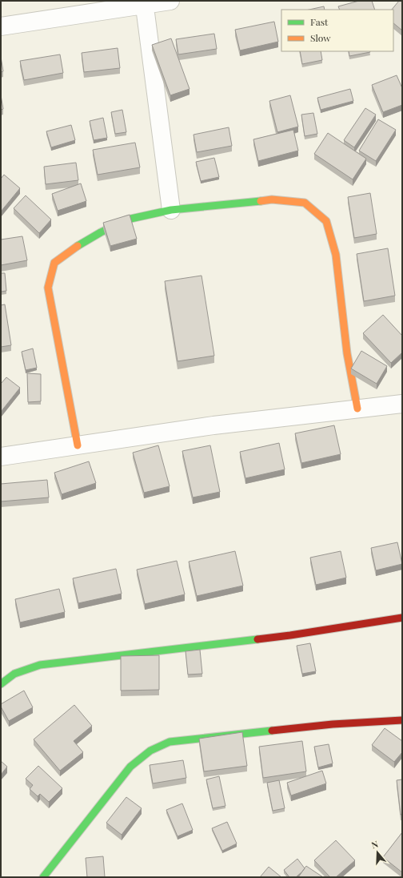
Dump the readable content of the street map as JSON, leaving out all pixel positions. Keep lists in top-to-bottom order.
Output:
{
  "legend": ["Fast", "Slow"],
  "north": "top"
}
